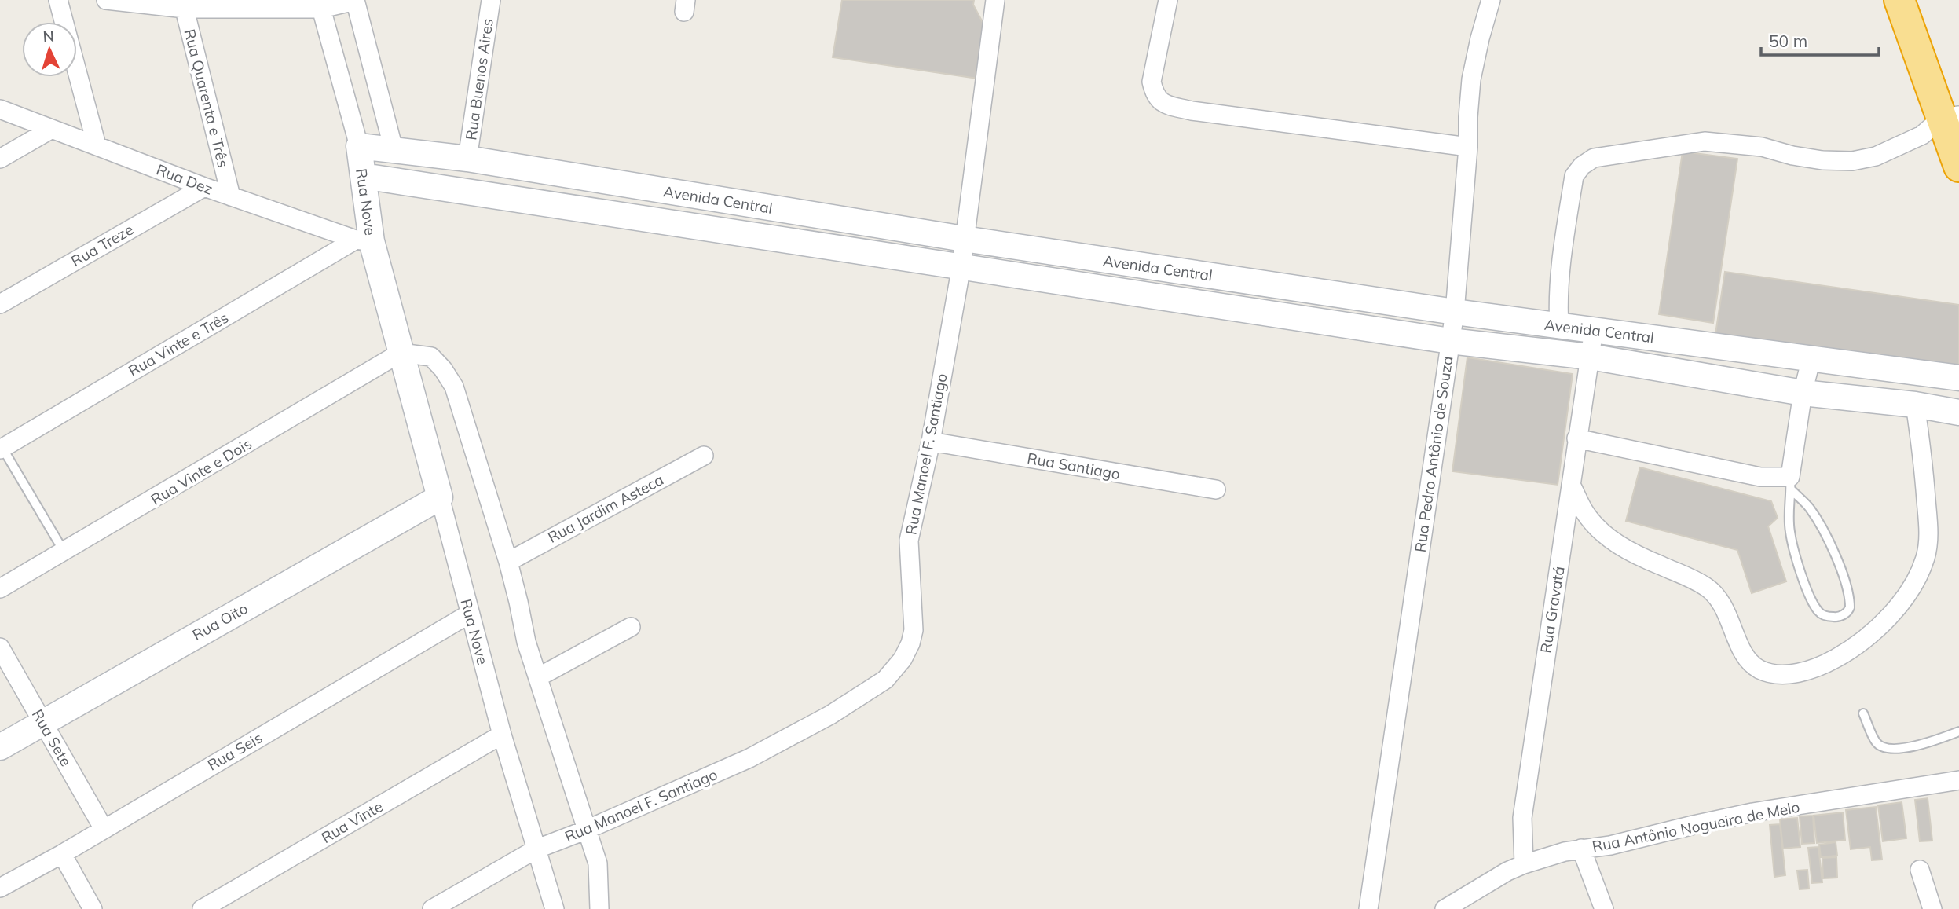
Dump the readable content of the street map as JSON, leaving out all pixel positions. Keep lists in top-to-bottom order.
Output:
{
  "streets": {
    "street": [
      "Rua Buenos Aires",
      "Rua Quarenta e Três",
      "Rua Dez",
      "Avenida Central",
      "Rua Nove",
      "Rua Treze",
      "Rua Vinte e Três",
      "Rua Manoel F. Santiago",
      "Rua Pedro Antônio de Souza",
      "Rua Santiago",
      "Rua Vinte e Dois",
      "Rua Jardim Asteca",
      "Rua Gravatá",
      "Rua Oito",
      "Rua Sete",
      "Rua Seis",
      "Rua Vinte",
      "Rua Antônio Nogueira de Melo"
    ]
  },
  "crossings": [
    ["Rua Buenos Aires", "Avenida Central"],
    ["Rua Quarenta e Três", "Rua Dez"],
    ["Rua Dez", "Rua Nove"],
    ["Rua Dez", "Rua Treze"],
    ["Rua Dez", "Rua Vinte e Três"],
    ["Avenida Central", "Rua Nove"],
    ["Avenida Central", "Rua Manoel F. Santiago"],
    ["Avenida Central", "Rua Pedro Antônio de Souza"],
    ["Avenida Central", "Rua Gravatá"],
    ["Rua Nove", "Rua Vinte e Três"],
    ["Rua Nove", "Rua Manoel F. Santiago"],
    ["Rua Nove", "Rua Vinte e Dois"],
    ["Rua Nove", "Rua Oito"],
    ["Rua Nove", "Rua Seis"],
    ["Rua Nove", "Rua Vinte"],
    ["Rua Manoel F. Santiago", "Rua Santiago"],
    ["Rua Gravatá", "Rua Antônio Nogueira de Melo"],
    ["Rua Oito", "Rua Sete"],
    ["Rua Sete", "Rua Seis"]
  ],
  "scale_bar": "50 m",
  "north": "top"
}
